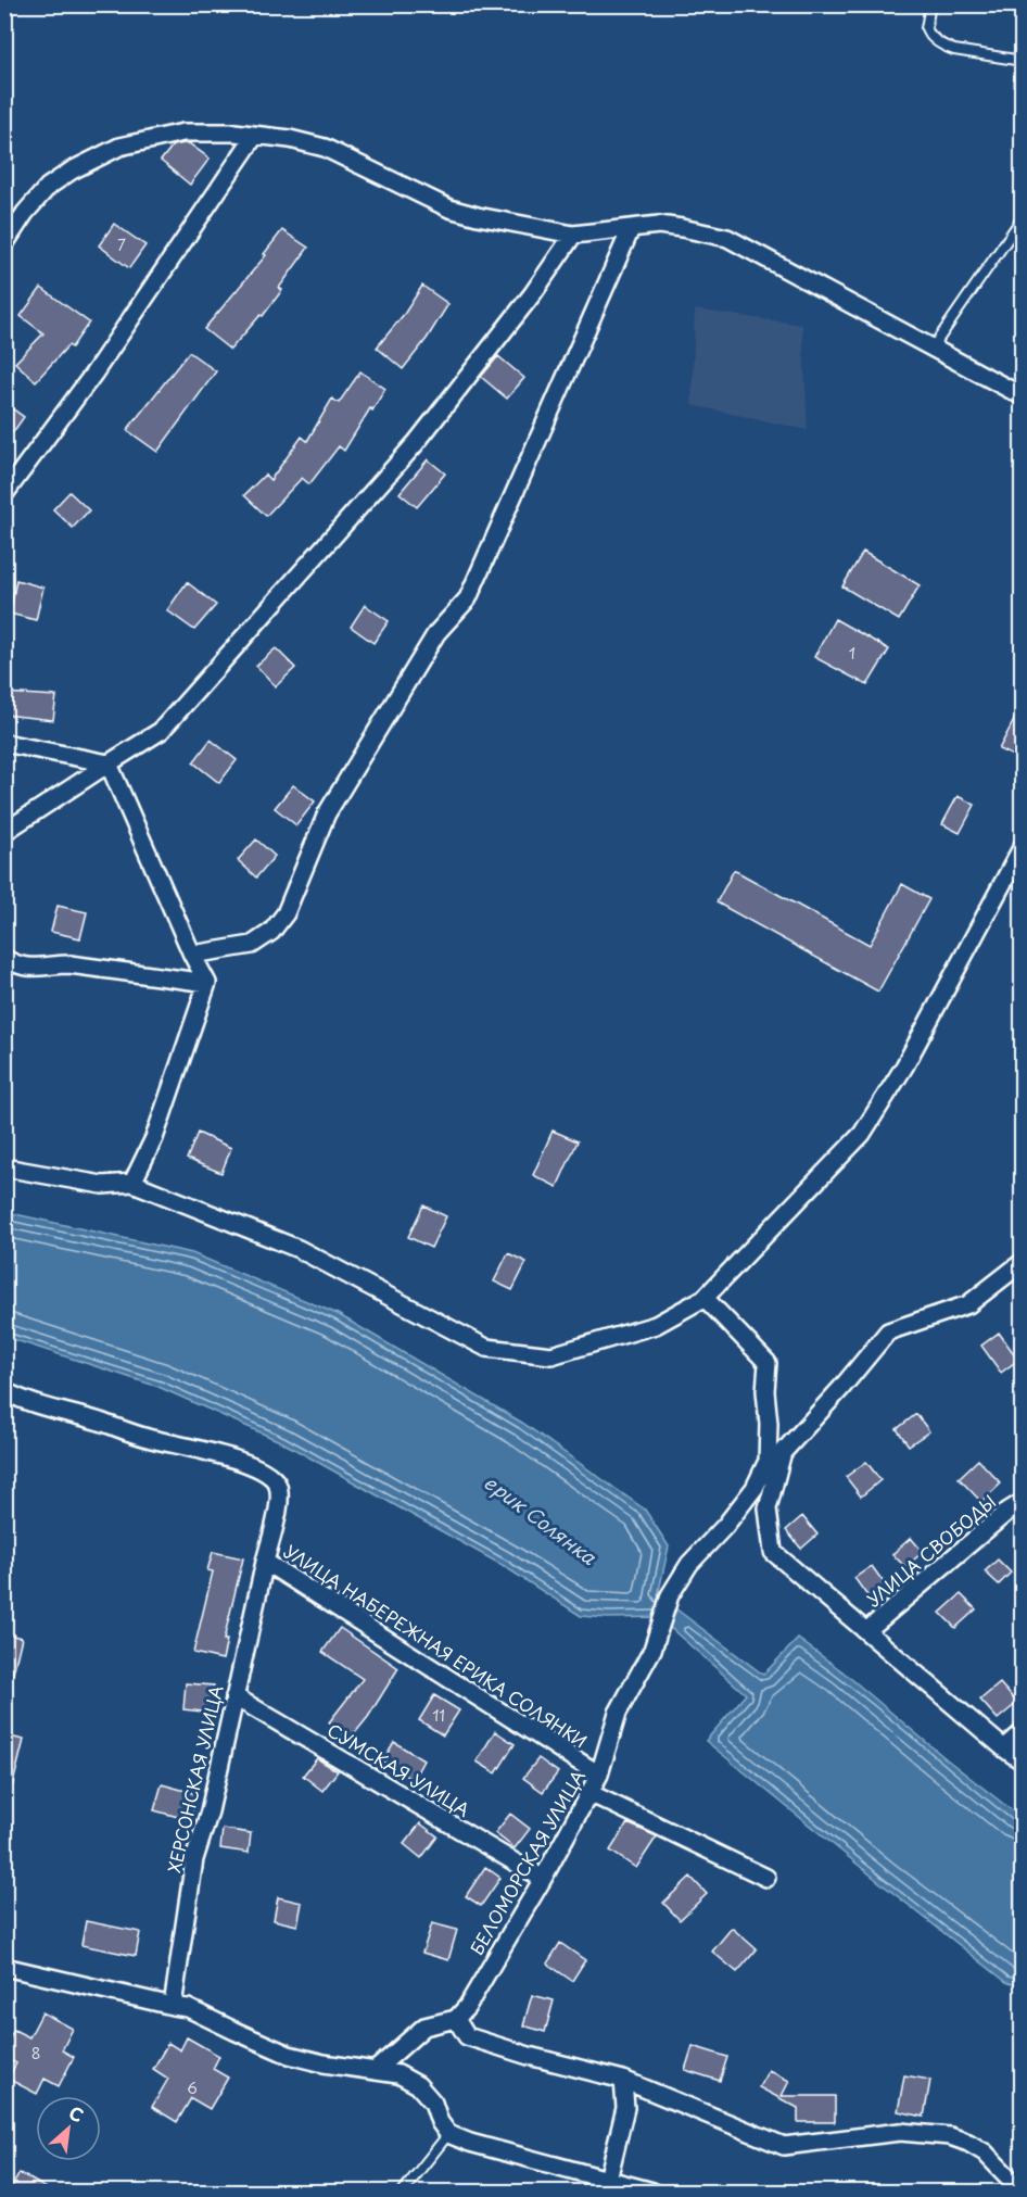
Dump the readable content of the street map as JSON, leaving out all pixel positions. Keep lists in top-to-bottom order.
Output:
{
  "streets": {
    "street": [
      "УЛИЦА СВОБОДЫ",
      "УЛИЦА НАБЕРЕЖНАЯ ЕРИКА СОЛЯНКИ",
      "СУМСКАЯ УЛИЦА",
      "ХЕРСОНСКАЯ УЛИЦА",
      "БЕЛОМОРСКАЯ УЛИЦА"
    ]
  },
  "crossings": [
    ["УЛИЦА НАБЕРЕЖНАЯ ЕРИКА СОЛЯНКИ", "ХЕРСОНСКАЯ УЛИЦА"],
    ["УЛИЦА НАБЕРЕЖНАЯ ЕРИКА СОЛЯНКИ", "БЕЛОМОРСКАЯ УЛИЦА"],
    ["СУМСКАЯ УЛИЦА", "ХЕРСОНСКАЯ УЛИЦА"],
    ["СУМСКАЯ УЛИЦА", "БЕЛОМОРСКАЯ УЛИЦА"]
  ],
  "water": ["ерик Солянка"],
  "house_numbers": [
    "7",
    "1",
    "11",
    "8",
    "6"
  ],
  "north": "top right"
}
